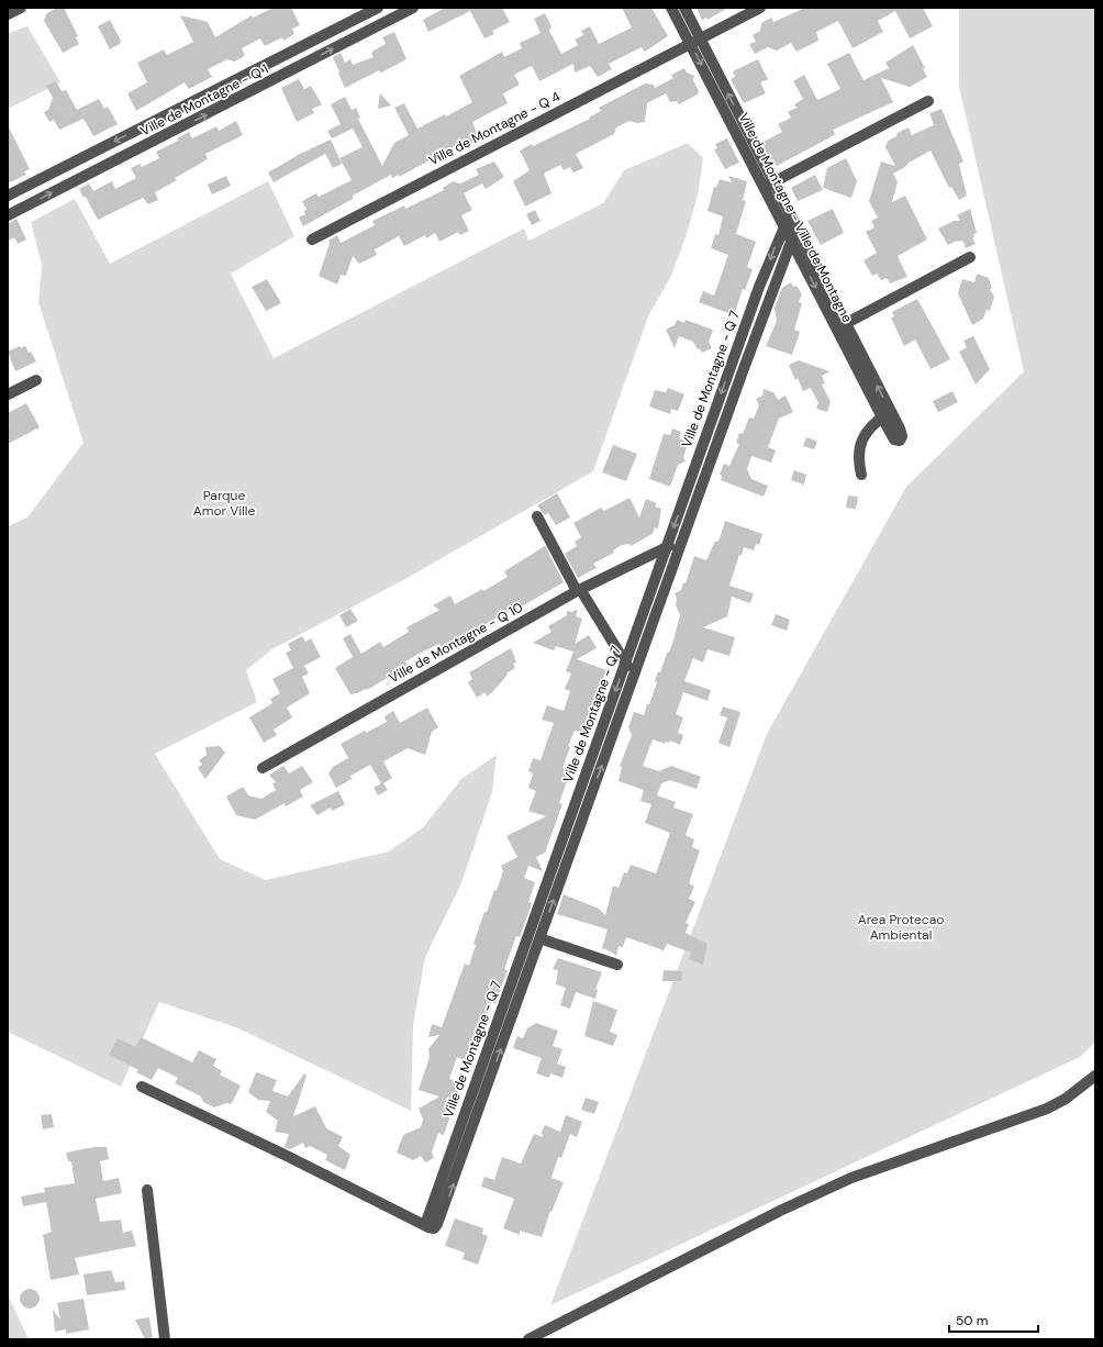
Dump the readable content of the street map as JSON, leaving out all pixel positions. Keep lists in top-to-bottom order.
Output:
{
  "streets": {
    "street": [
      "Ville de Montagne - Q 1",
      "Ville de Montagne - Q 4",
      "Ville de Montagne - Ville de Montagne",
      "Ville de Montagne - Q 7",
      "Ville de Montagne - Q 10"
    ]
  },
  "crossings": [
    ["Ville de Montagne - Q 4", "Ville de Montagne - Ville de Montagne"],
    ["Ville de Montagne - Ville de Montagne", "Ville de Montagne - Q 7"],
    ["Ville de Montagne - Q 7", "Ville de Montagne - Q 10"]
  ],
  "parks": ["Parque Amor Ville", "Area Protecao Ambiental"],
  "scale_bar": "50 m"
}
